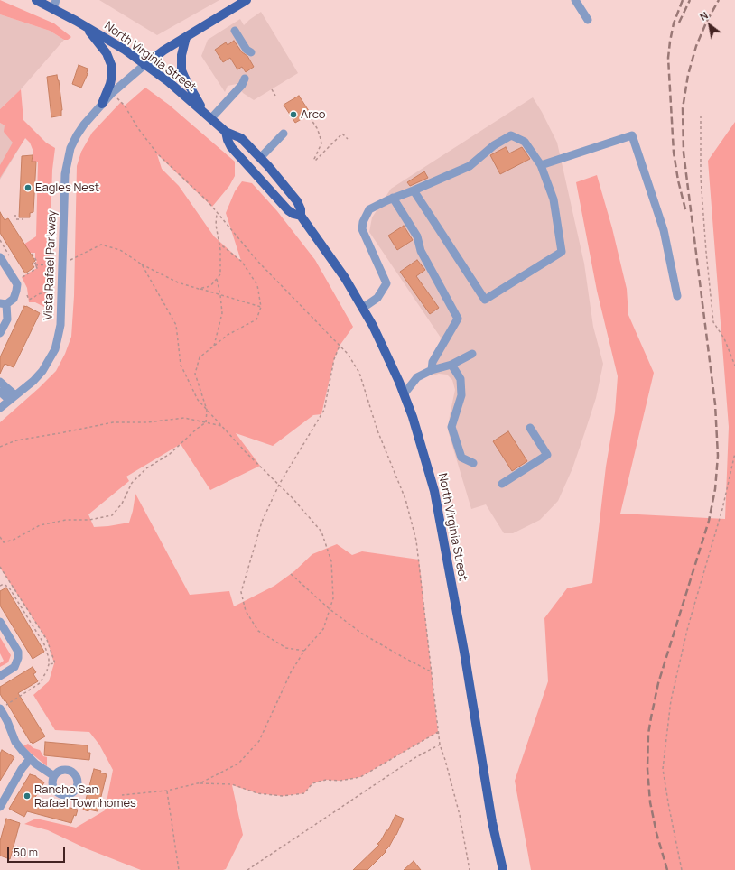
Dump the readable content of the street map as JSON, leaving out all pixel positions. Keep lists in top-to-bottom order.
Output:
{
  "streets": {
    "main road": ["North Virginia Street"],
    "street": ["Vista Rafael Parkway"]
  },
  "crossings": [
    ["North Virginia Street", "Vista Rafael Parkway"]
  ],
  "places": ["Arco", "Eagles Nest", "Rancho San Rafael Townhomes"],
  "scale_bar": "50 m",
  "north": "top left"
}
